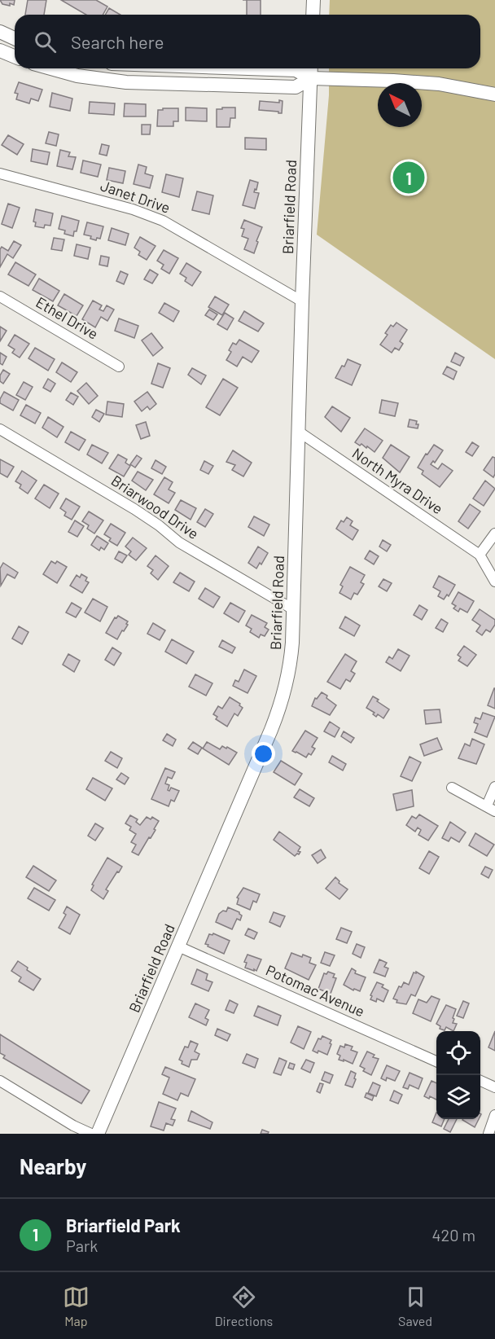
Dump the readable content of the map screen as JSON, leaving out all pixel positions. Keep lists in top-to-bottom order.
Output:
{
  "streets": {
    "main road": ["Briarfield Road"],
    "street": [
      "Janet Drive",
      "Ethel Drive",
      "North Myra Drive",
      "Briarwood Drive",
      "Potomac Avenue"
    ]
  },
  "crossings": [
    ["Janet Drive", "Briarfield Road"],
    ["Briarfield Road", "North Myra Drive"],
    ["Briarfield Road", "Briarwood Drive"],
    ["Briarfield Road", "Potomac Avenue"]
  ],
  "north": "top left",
  "page": {
    "search": "Search here",
    "pins": "1",
    "heading": "Nearby",
    "list": [
      {
        "mark": "1",
        "name": "Briarfield Park",
        "note": "Park",
        "value": "420 m"
      }
    ],
    "nav": ["Map", "Directions", "Saved"]
  }
}
